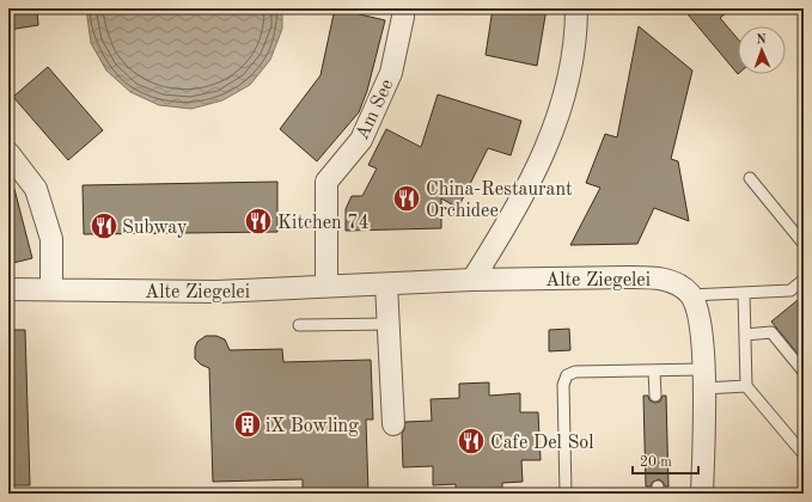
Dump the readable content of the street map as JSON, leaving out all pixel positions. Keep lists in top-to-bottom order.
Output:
{
  "streets": {
    "street": ["Am See", "Alte Ziegelei"]
  },
  "crossings": [
    ["Am See", "Alte Ziegelei"]
  ],
  "places": {
    "restaurant": [
      "China-Restaurant Orchidee",
      "Kitchen 74",
      "Subway",
      "Cafe Del Sol"
    ],
    "building": ["iX Bowling"]
  },
  "scale_bar": "20 m",
  "north": "top"
}
